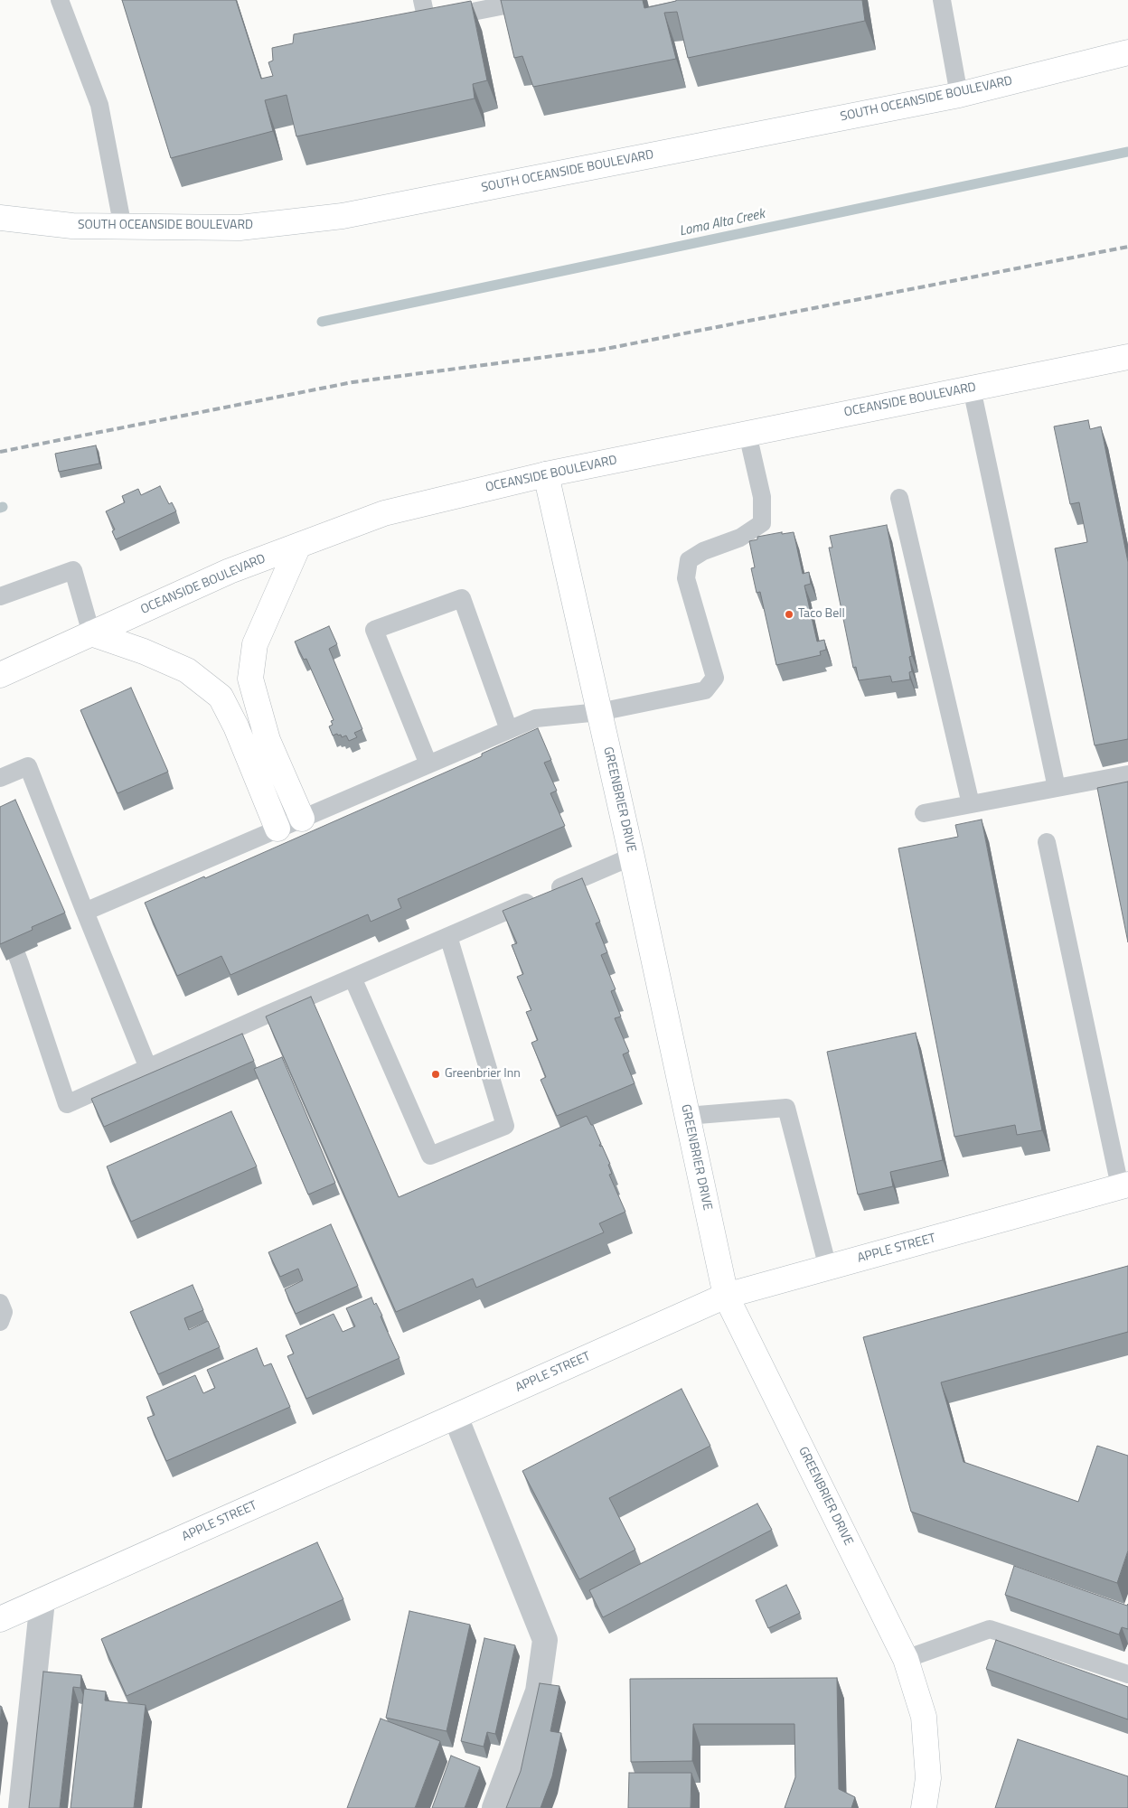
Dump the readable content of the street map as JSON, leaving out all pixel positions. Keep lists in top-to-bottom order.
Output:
{
  "streets": {
    "street": [
      "SOUTH OCEANSIDE BOULEVARD",
      "OCEANSIDE BOULEVARD",
      "GREENBRIER DRIVE",
      "APPLE STREET"
    ]
  },
  "crossings": [
    ["OCEANSIDE BOULEVARD", "GREENBRIER DRIVE"],
    ["GREENBRIER DRIVE", "APPLE STREET"]
  ],
  "water": ["Loma Alta Creek"],
  "places": ["Taco Bell", "Greenbrier Inn"]
}
